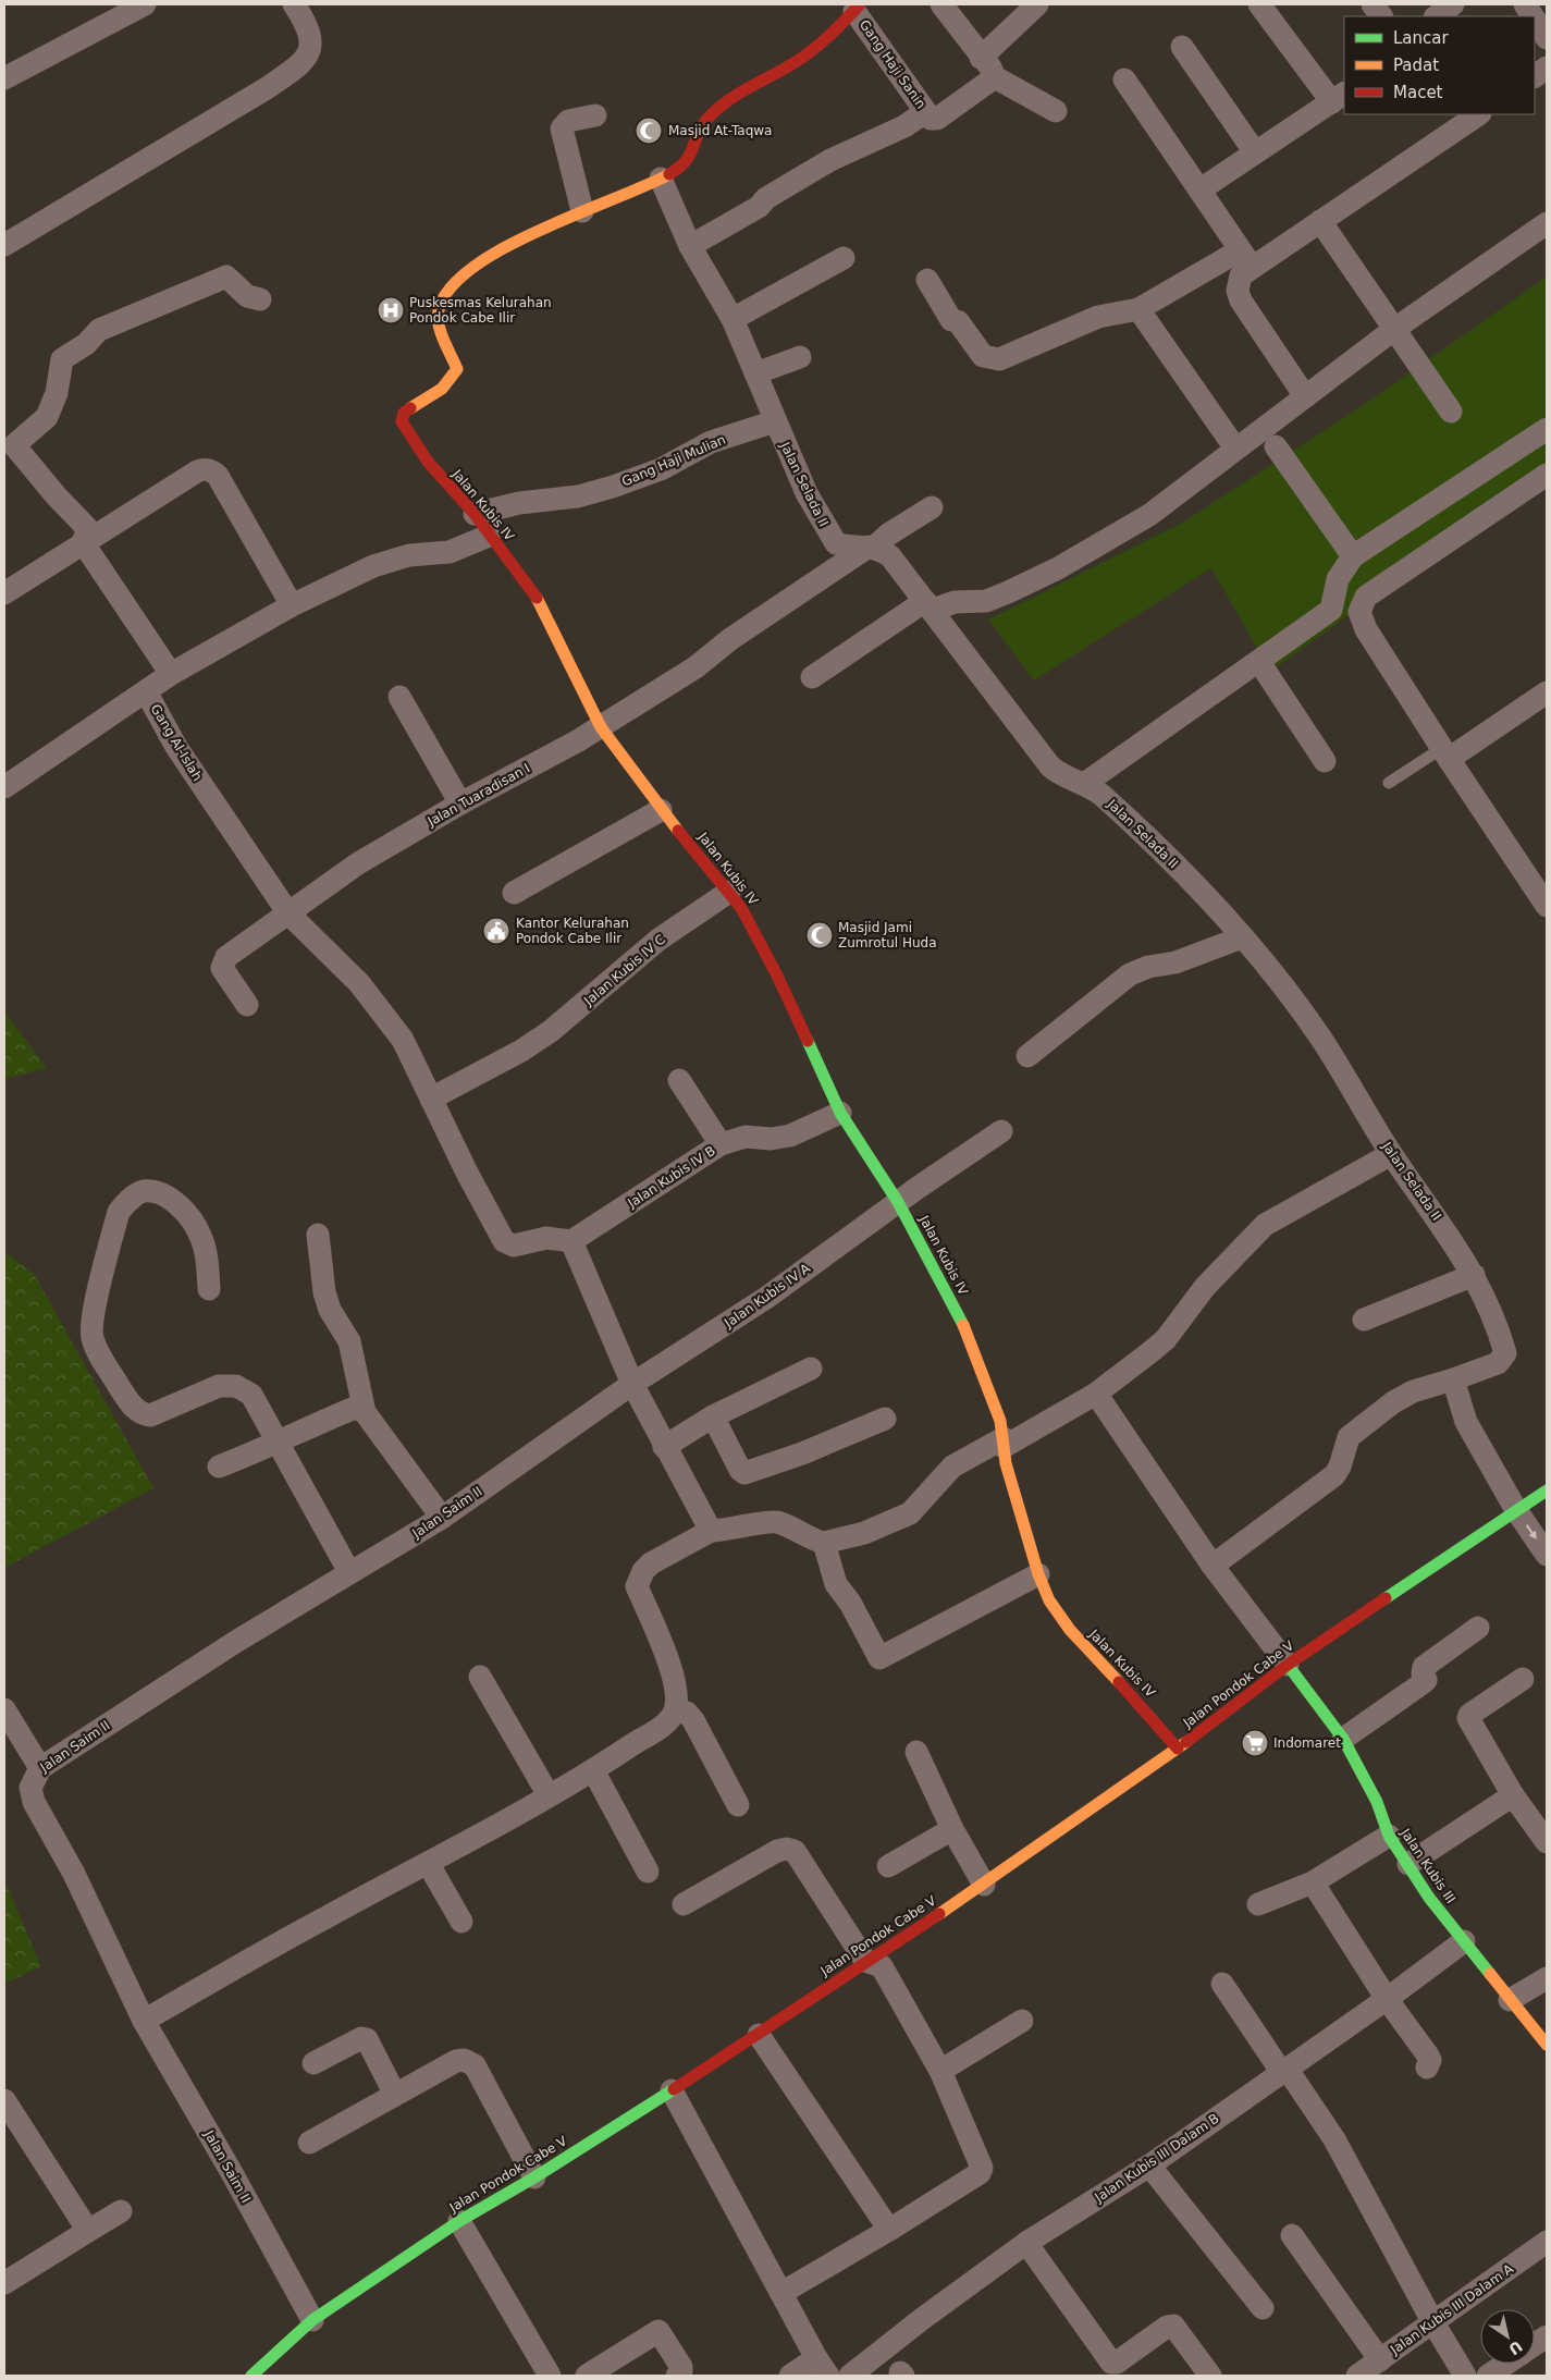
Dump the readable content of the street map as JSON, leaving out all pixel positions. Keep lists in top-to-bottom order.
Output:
{
  "streets": {
    "street": [
      "Gang Haji Sanin",
      "Gang Haji Mulian",
      "Jalan Selada II",
      "Jalan Kubis IV",
      "Gang Al-Islah",
      "Jalan Tuaradisan I",
      "Jalan Kubis IV C",
      "Jalan Kubis IV B",
      "Jalan Kubis IV A",
      "Jalan Saim II",
      "Jalan Pondok Cabe V",
      "Jalan Kubis III",
      "Jalan Kubis III Dalam B",
      "Jalan Kubis III Dalam A"
    ]
  },
  "crossings": [
    ["Gang Haji Sanin", "Jalan Kubis IV"],
    ["Gang Haji Mulian", "Jalan Selada II"],
    ["Gang Haji Mulian", "Jalan Kubis IV"],
    ["Jalan Selada II", "Jalan Kubis IV"],
    ["Jalan Selada II", "Jalan Tuaradisan I"],
    ["Jalan Kubis IV", "Gang Al-Islah"],
    ["Jalan Kubis IV", "Jalan Tuaradisan I"],
    ["Jalan Kubis IV", "Jalan Kubis IV C"],
    ["Jalan Kubis IV", "Jalan Kubis IV B"],
    ["Jalan Kubis IV", "Jalan Kubis IV A"],
    ["Jalan Kubis IV", "Jalan Pondok Cabe V"],
    ["Gang Al-Islah", "Jalan Tuaradisan I"],
    ["Gang Al-Islah", "Jalan Kubis IV C"],
    ["Gang Al-Islah", "Jalan Kubis IV B"],
    ["Jalan Kubis IV A", "Jalan Saim II"],
    ["Jalan Saim II", "Jalan Pondok Cabe V"],
    ["Jalan Pondok Cabe V", "Jalan Kubis III"],
    ["Jalan Kubis III", "Jalan Kubis III Dalam B"]
  ],
  "places": {
    "mosque": ["Masjid At-Taqwa", "Masjid Jami Zumrotul Huda"],
    "hospital": ["Puskesmas Kelurahan Pondok Cabe Ilir"],
    "public building": ["Kantor Kelurahan Pondok Cabe Ilir"],
    "supermarket": ["Indomaret"]
  },
  "legend": ["Lancar", "Padat", "Macet"],
  "north": "bottom right"
}
